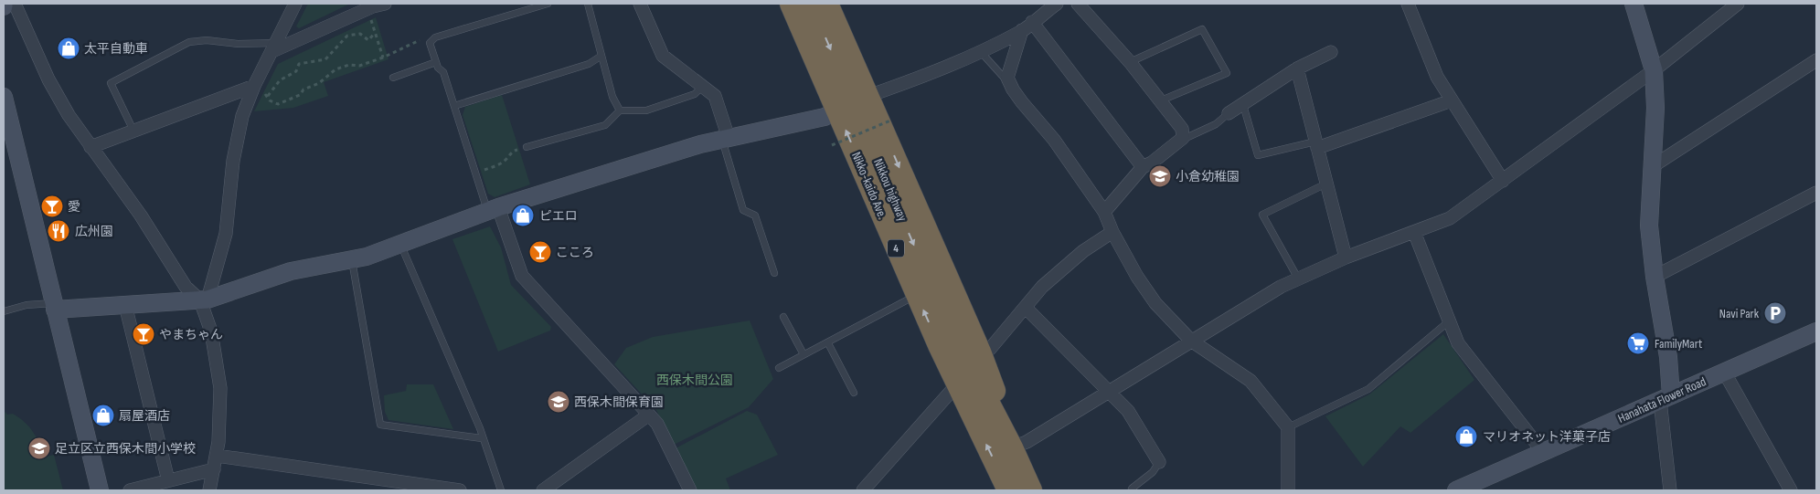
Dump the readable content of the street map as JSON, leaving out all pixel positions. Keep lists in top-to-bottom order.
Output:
{
  "streets": {
    "highway": ["Nikko-kaido Ave.", "Nikkou highway", "4"],
    "street": ["Hanahata Flower Road"]
  },
  "crossings": [
    ["Nikkou highway", "4"]
  ],
  "parks": ["西保木間公園"],
  "places": {
    "shop": [
      "太平自動車",
      "ピエロ",
      "扇屋酒店",
      "マリオネット洋菓子店"
    ],
    "school or university": ["小倉幼稚園", "西保木間保育園", "足立区立西保木間小学校"],
    "bar": ["愛", "こころ", "やまちゃん"],
    "restaurant": ["広州園"],
    "parking": ["Navi Park"],
    "supermarket": ["FamilyMart"]
  }
}
